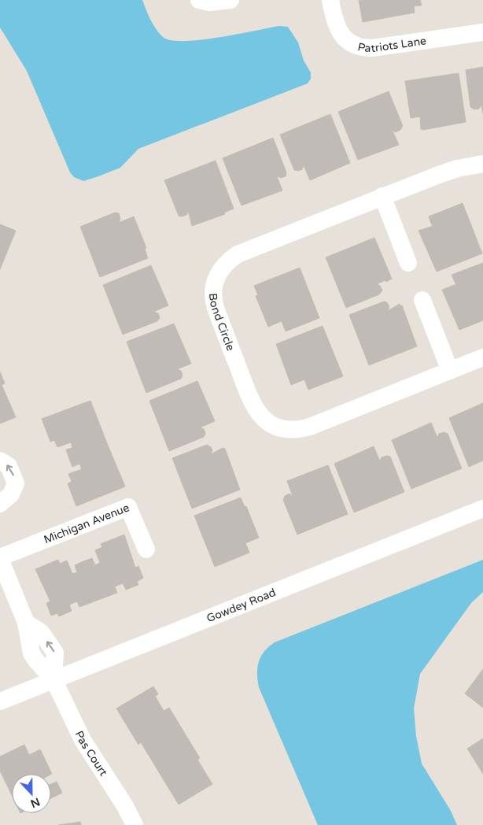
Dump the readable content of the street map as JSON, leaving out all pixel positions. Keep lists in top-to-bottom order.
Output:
{
  "streets": {
    "street": [
      "Patriots Lane",
      "Bond Circle",
      "Michigan Avenue",
      "Gowdey Road",
      "Pas Court"
    ]
  },
  "crossings": [
    ["Michigan Avenue", "Gowdey Road"],
    ["Michigan Avenue", "Pas Court"],
    ["Gowdey Road", "Pas Court"]
  ],
  "north": "bottom"
}
